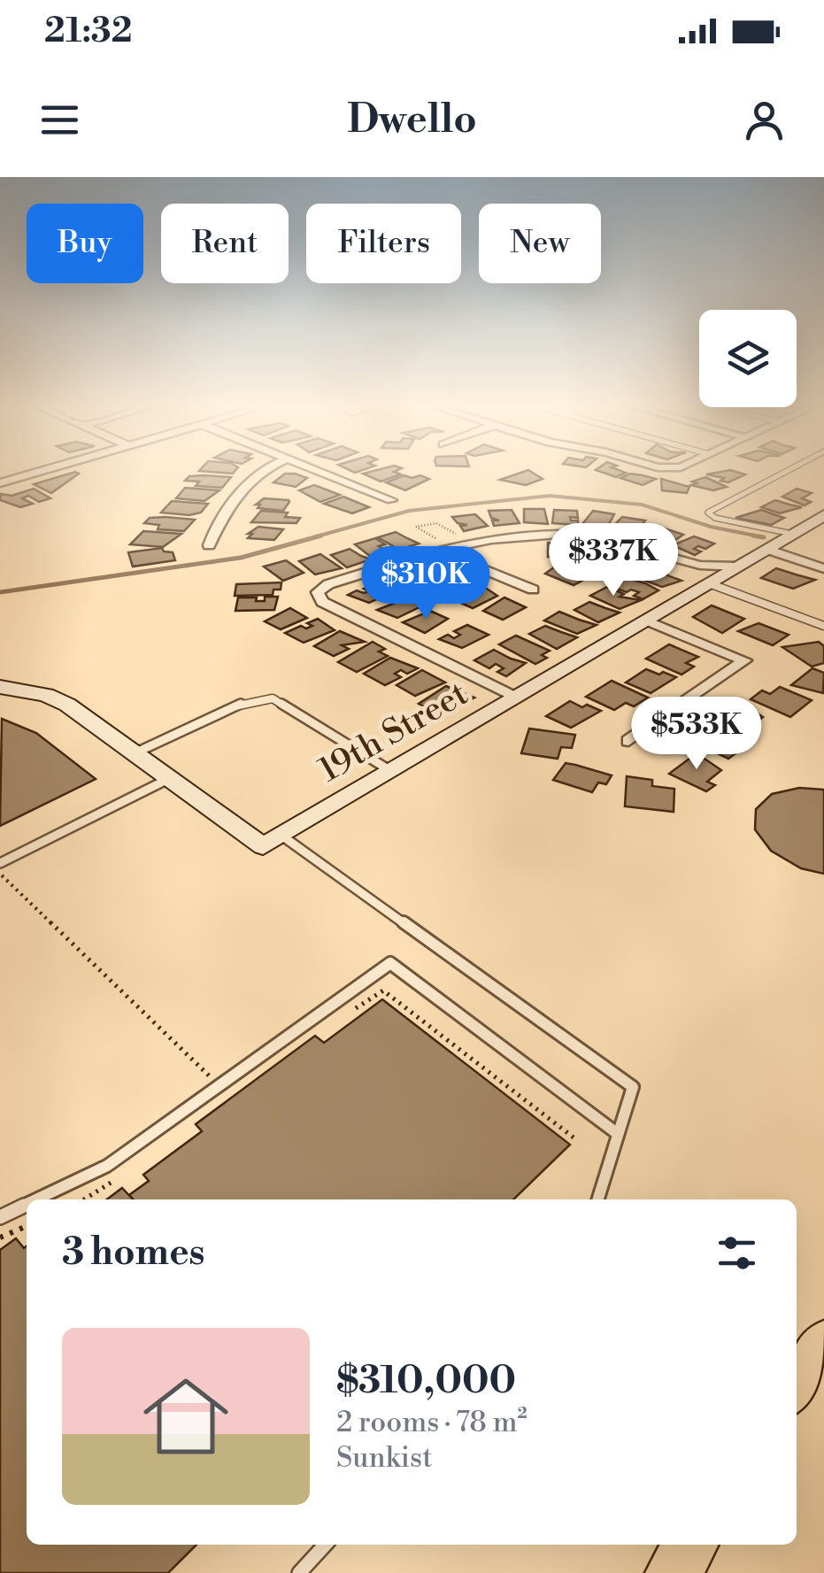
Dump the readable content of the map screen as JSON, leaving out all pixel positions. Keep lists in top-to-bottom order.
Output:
{
  "streets": {
    "main road": ["19th Street"]
  },
  "page": {
    "status": "21:32",
    "header": "Dwello",
    "chip": [
      "Buy",
      "Rent",
      "Filters",
      "New"
    ],
    "price": ["$337K", "$310K", "$533K"],
    "heading": "3 homes",
    "list": [
      {
        "name": "$310,000",
        "note": "2 rooms · 78 m² · Sunkist"
      }
    ]
  }
}
